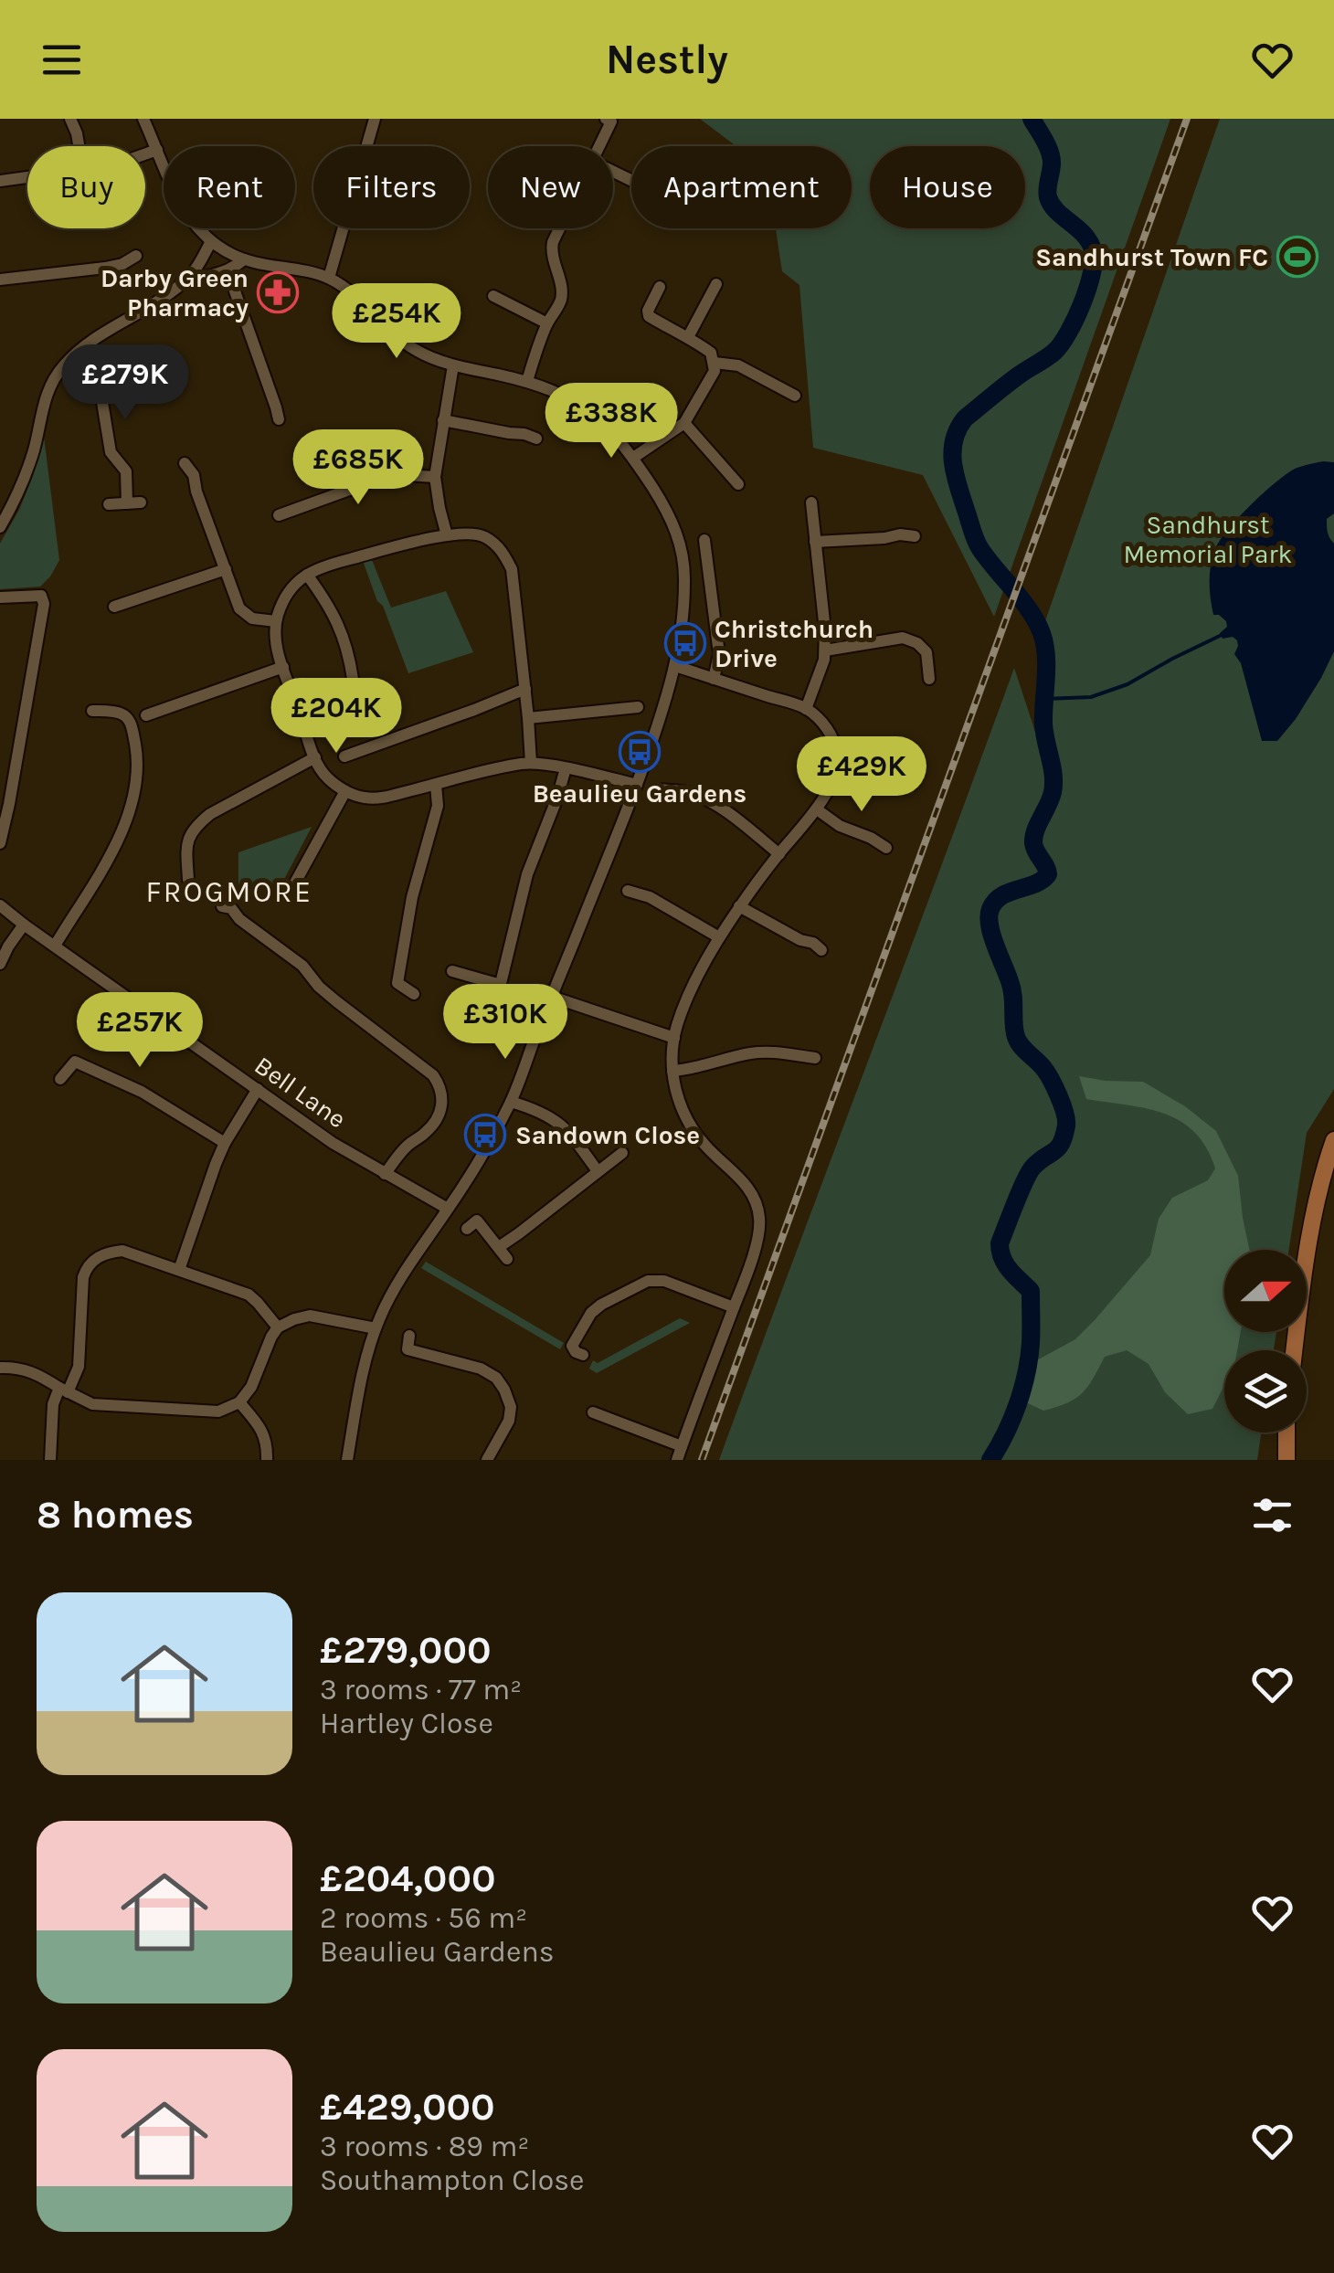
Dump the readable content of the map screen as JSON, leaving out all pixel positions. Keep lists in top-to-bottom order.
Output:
{
  "streets": {
    "street": ["Bell Lane"]
  },
  "districts": ["FROGMORE"],
  "parks": ["Sandhurst Memorial Park"],
  "places": {
    "sports": ["Sandhurst Town FC"],
    "pharmacy": ["Darby Green Pharmacy"],
    "bus stop": ["Christchurch Drive", "Beaulieu Gardens", "Sandown Close"]
  },
  "north": "right",
  "page": {
    "header": "Nestly",
    "chip": [
      "Buy",
      "Rent",
      "Filters",
      "New",
      "Apartment",
      "House"
    ],
    "price": [
      "£254K",
      "£279K",
      "£338K",
      "£685K",
      "£204K",
      "£429K",
      "£310K",
      "£257K"
    ],
    "heading": "8 homes",
    "list": [
      {
        "name": "£279,000",
        "note": "3 rooms · 77 m² · Hartley Close"
      },
      {
        "name": "£204,000",
        "note": "2 rooms · 56 m² · Beaulieu Gardens"
      },
      {
        "name": "£429,000",
        "note": "3 rooms · 89 m² · Southampton Close"
      }
    ]
  }
}
